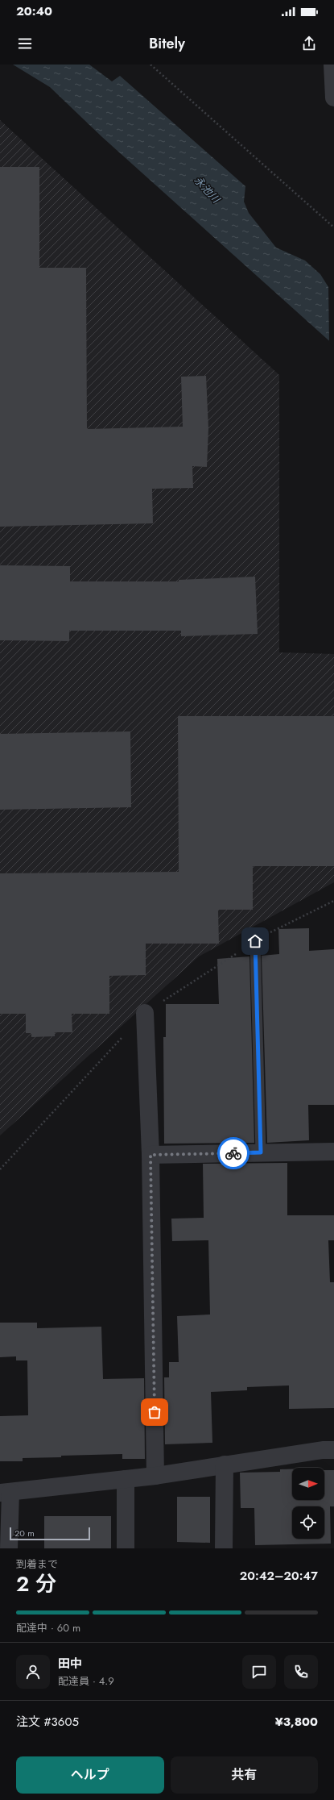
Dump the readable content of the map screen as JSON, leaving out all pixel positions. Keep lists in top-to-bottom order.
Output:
{
  "water": ["永池川"],
  "scale_bar": "20 m",
  "north": "right",
  "page": {
    "status": "20:40",
    "header": "Bitely",
    "scale": "20 m",
    "heading": ["2 分", "到着まで", "20:42–20:47"],
    "panel": [
      "田中",
      "配達員 · 4.9",
      "注文 #3605",
      "¥3,800"
    ],
    "bar": "配達中 · 60 m",
    "buttons": ["ヘルプ", "共有"]
  }
}
